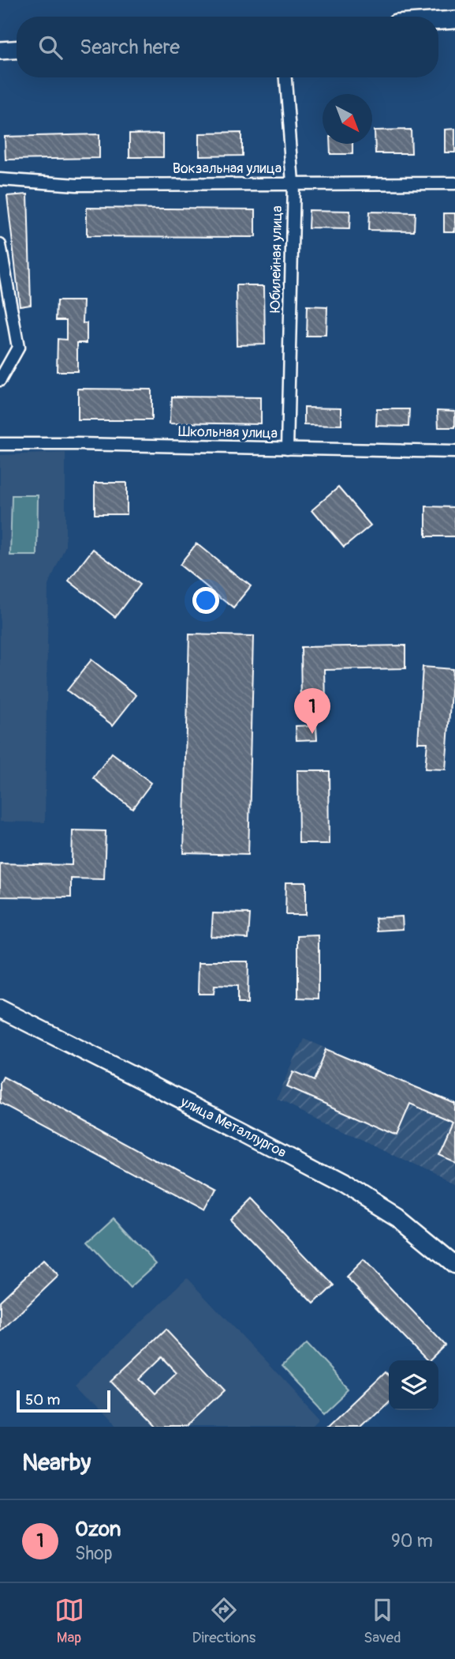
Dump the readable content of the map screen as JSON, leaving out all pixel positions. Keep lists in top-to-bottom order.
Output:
{
  "streets": {
    "street": [
      "Вокзальная улица",
      "Юбилейная улица",
      "Школьная улица",
      "улица Металлургов"
    ]
  },
  "crossings": [
    ["Вокзальная улица", "Юбилейная улица"],
    ["Юбилейная улица", "Школьная улица"]
  ],
  "scale_bar": "50 m",
  "north": "bottom right",
  "page": {
    "search": "Search here",
    "pins": "1",
    "scale": "50 m",
    "heading": "Nearby",
    "list": [
      {
        "mark": "1",
        "name": "Ozon",
        "note": "Shop",
        "value": "90 m"
      }
    ],
    "nav": ["Map", "Directions", "Saved"]
  }
}
